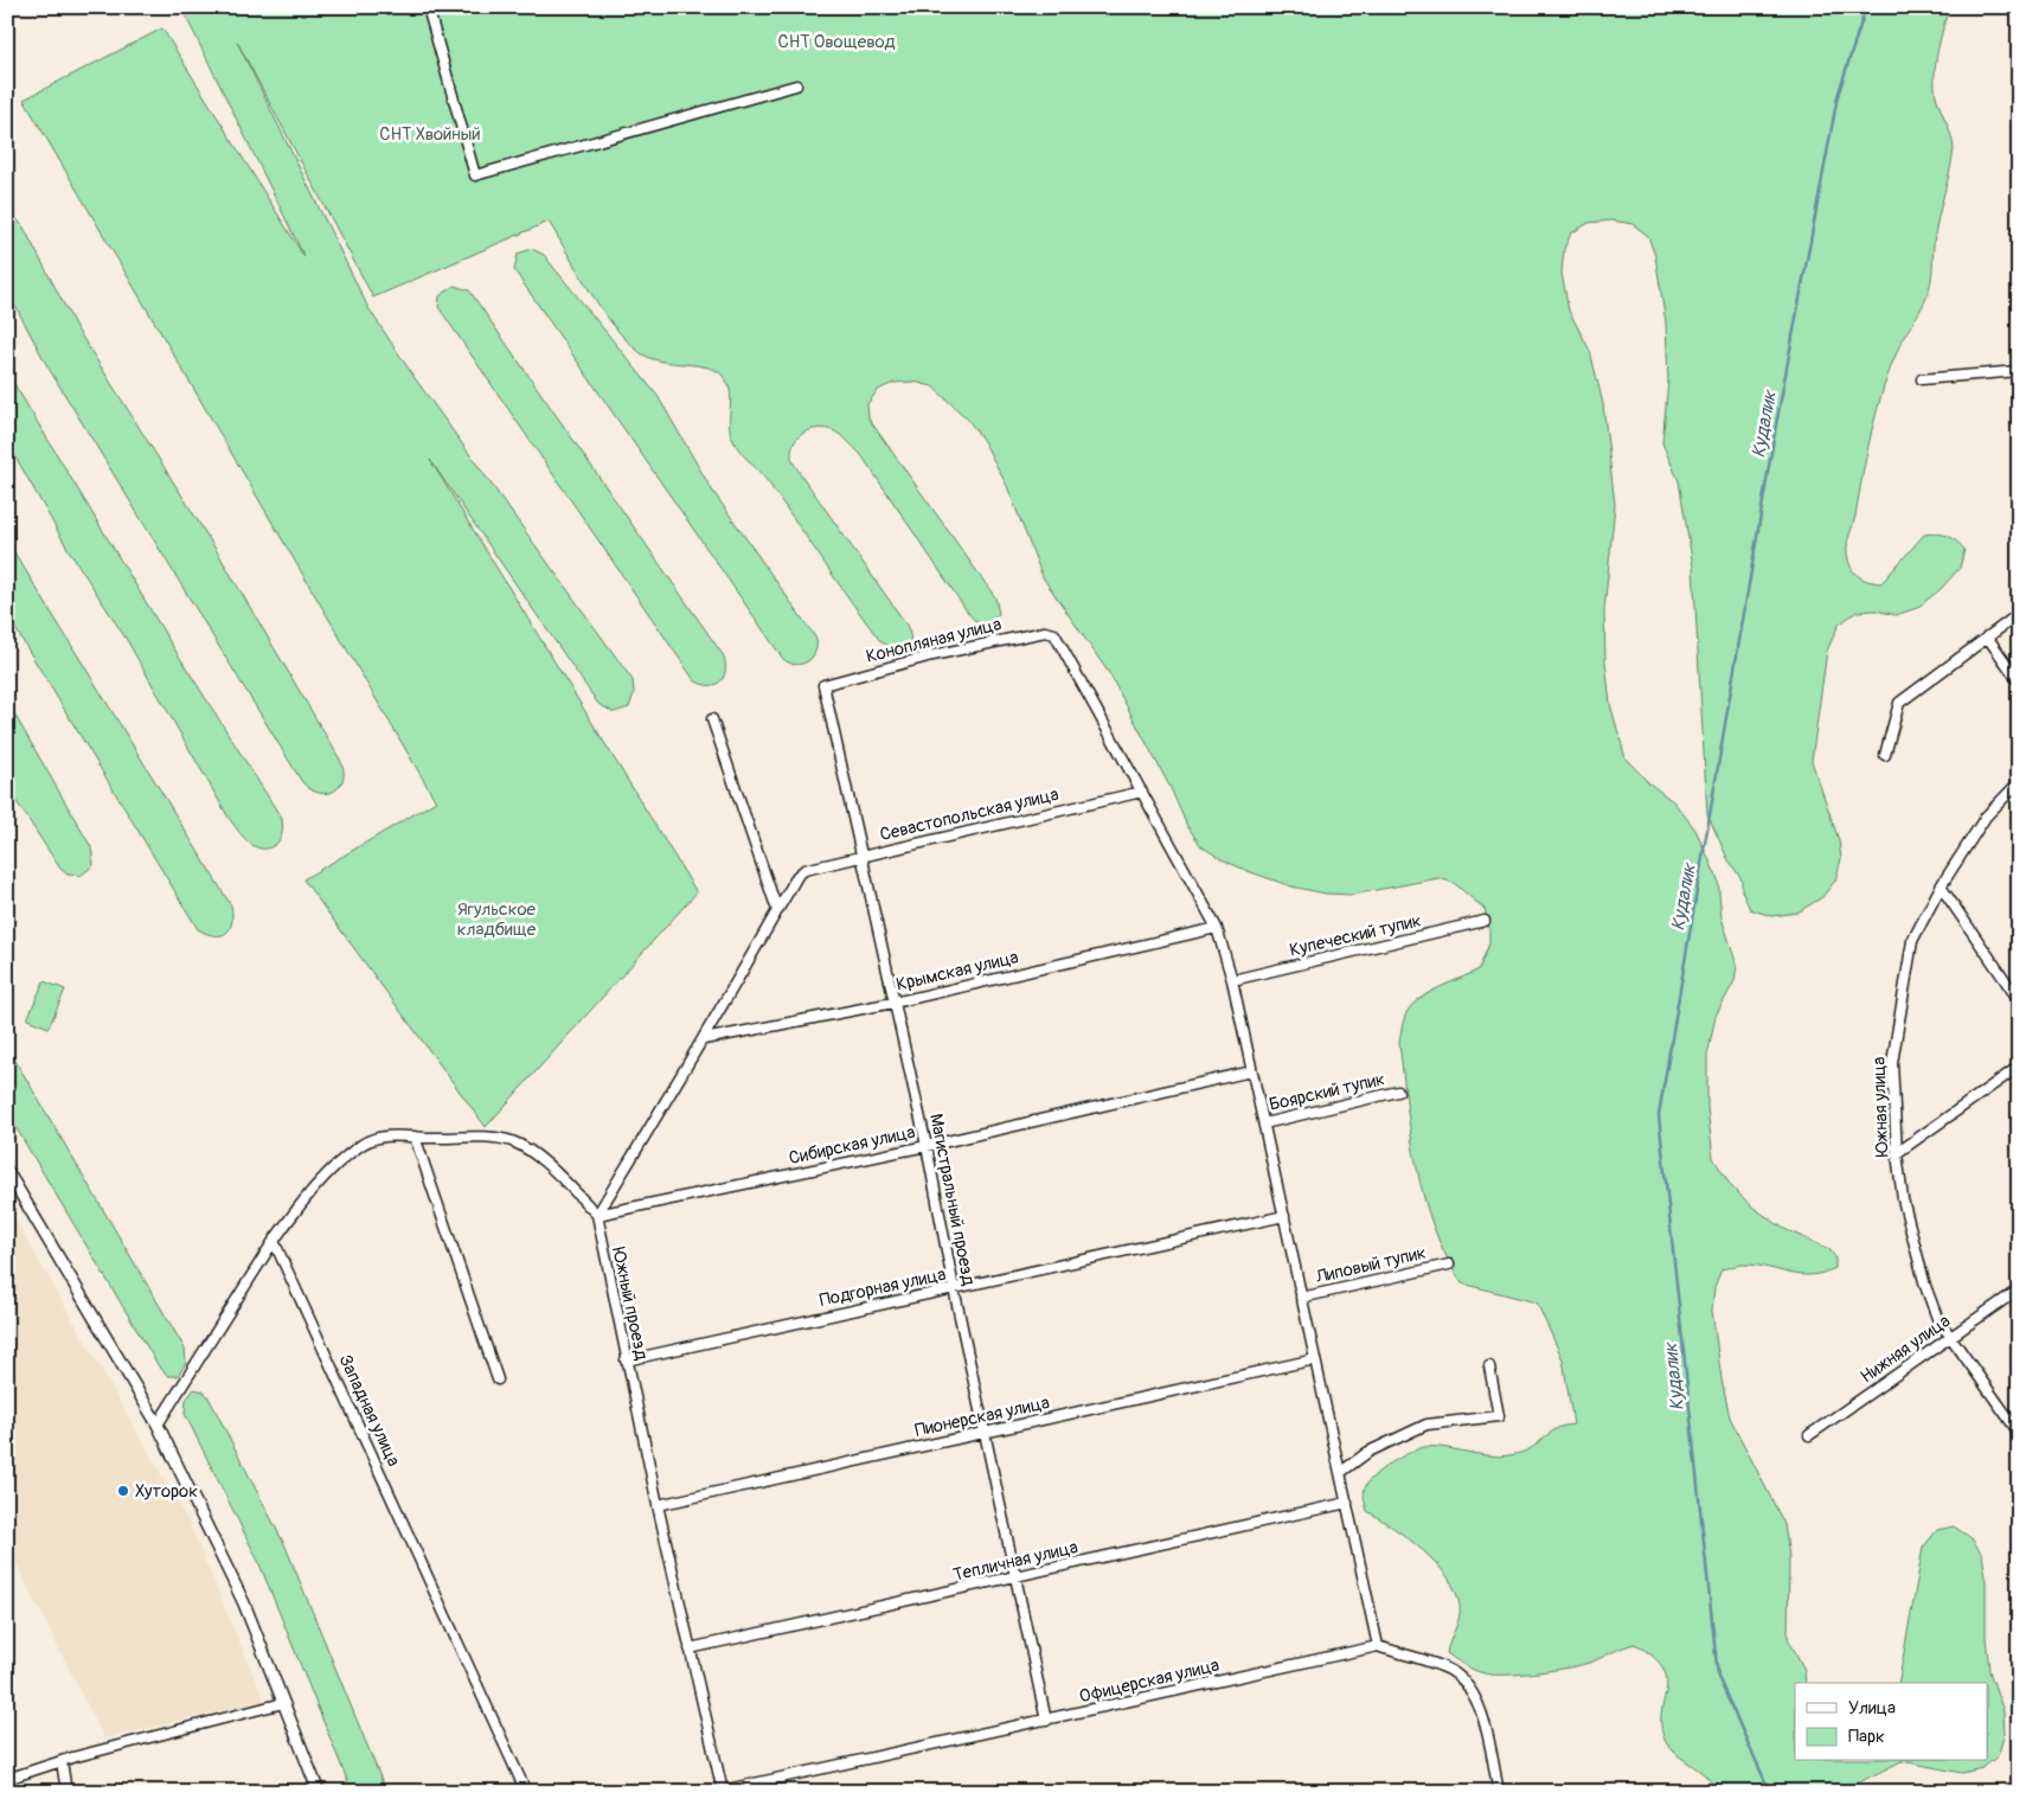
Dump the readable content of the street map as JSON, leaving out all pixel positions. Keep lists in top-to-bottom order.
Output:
{
  "streets": {
    "street": [
      "Конопляная улица",
      "Севастопольская улица",
      "Купеческий тупик",
      "Крымская улица",
      "Боярский тупик",
      "Южная улица",
      "Сибирская улица",
      "Магистральный проезд",
      "Липовый тупик",
      "Подгорная улица",
      "Южный проезд",
      "Нижняя улица",
      "Западная улица",
      "Пионерская улица",
      "Тепличная улица",
      "Офицерская улица"
    ]
  },
  "crossings": [
    ["Конопляная улица", "Севастопольская улица"],
    ["Конопляная улица", "Магистральный проезд"],
    ["Севастопольская улица", "Магистральный проезд"],
    ["Крымская улица", "Магистральный проезд"],
    ["Южная улица", "Нижняя улица"],
    ["Сибирская улица", "Магистральный проезд"],
    ["Сибирская улица", "Южный проезд"],
    ["Магистральный проезд", "Подгорная улица"],
    ["Магистральный проезд", "Пионерская улица"],
    ["Магистральный проезд", "Тепличная улица"],
    ["Магистральный проезд", "Офицерская улица"],
    ["Подгорная улица", "Южный проезд"],
    ["Южный проезд", "Пионерская улица"],
    ["Южный проезд", "Тепличная улица"],
    ["Южный проезд", "Офицерская улица"]
  ],
  "water": ["Кудалик"],
  "parks": ["СНТ Овощевод", "СНТ Хвойный", "Ягульское кладбище"],
  "places": ["Хуторок"],
  "legend": ["Улица", "Парк"]
}
